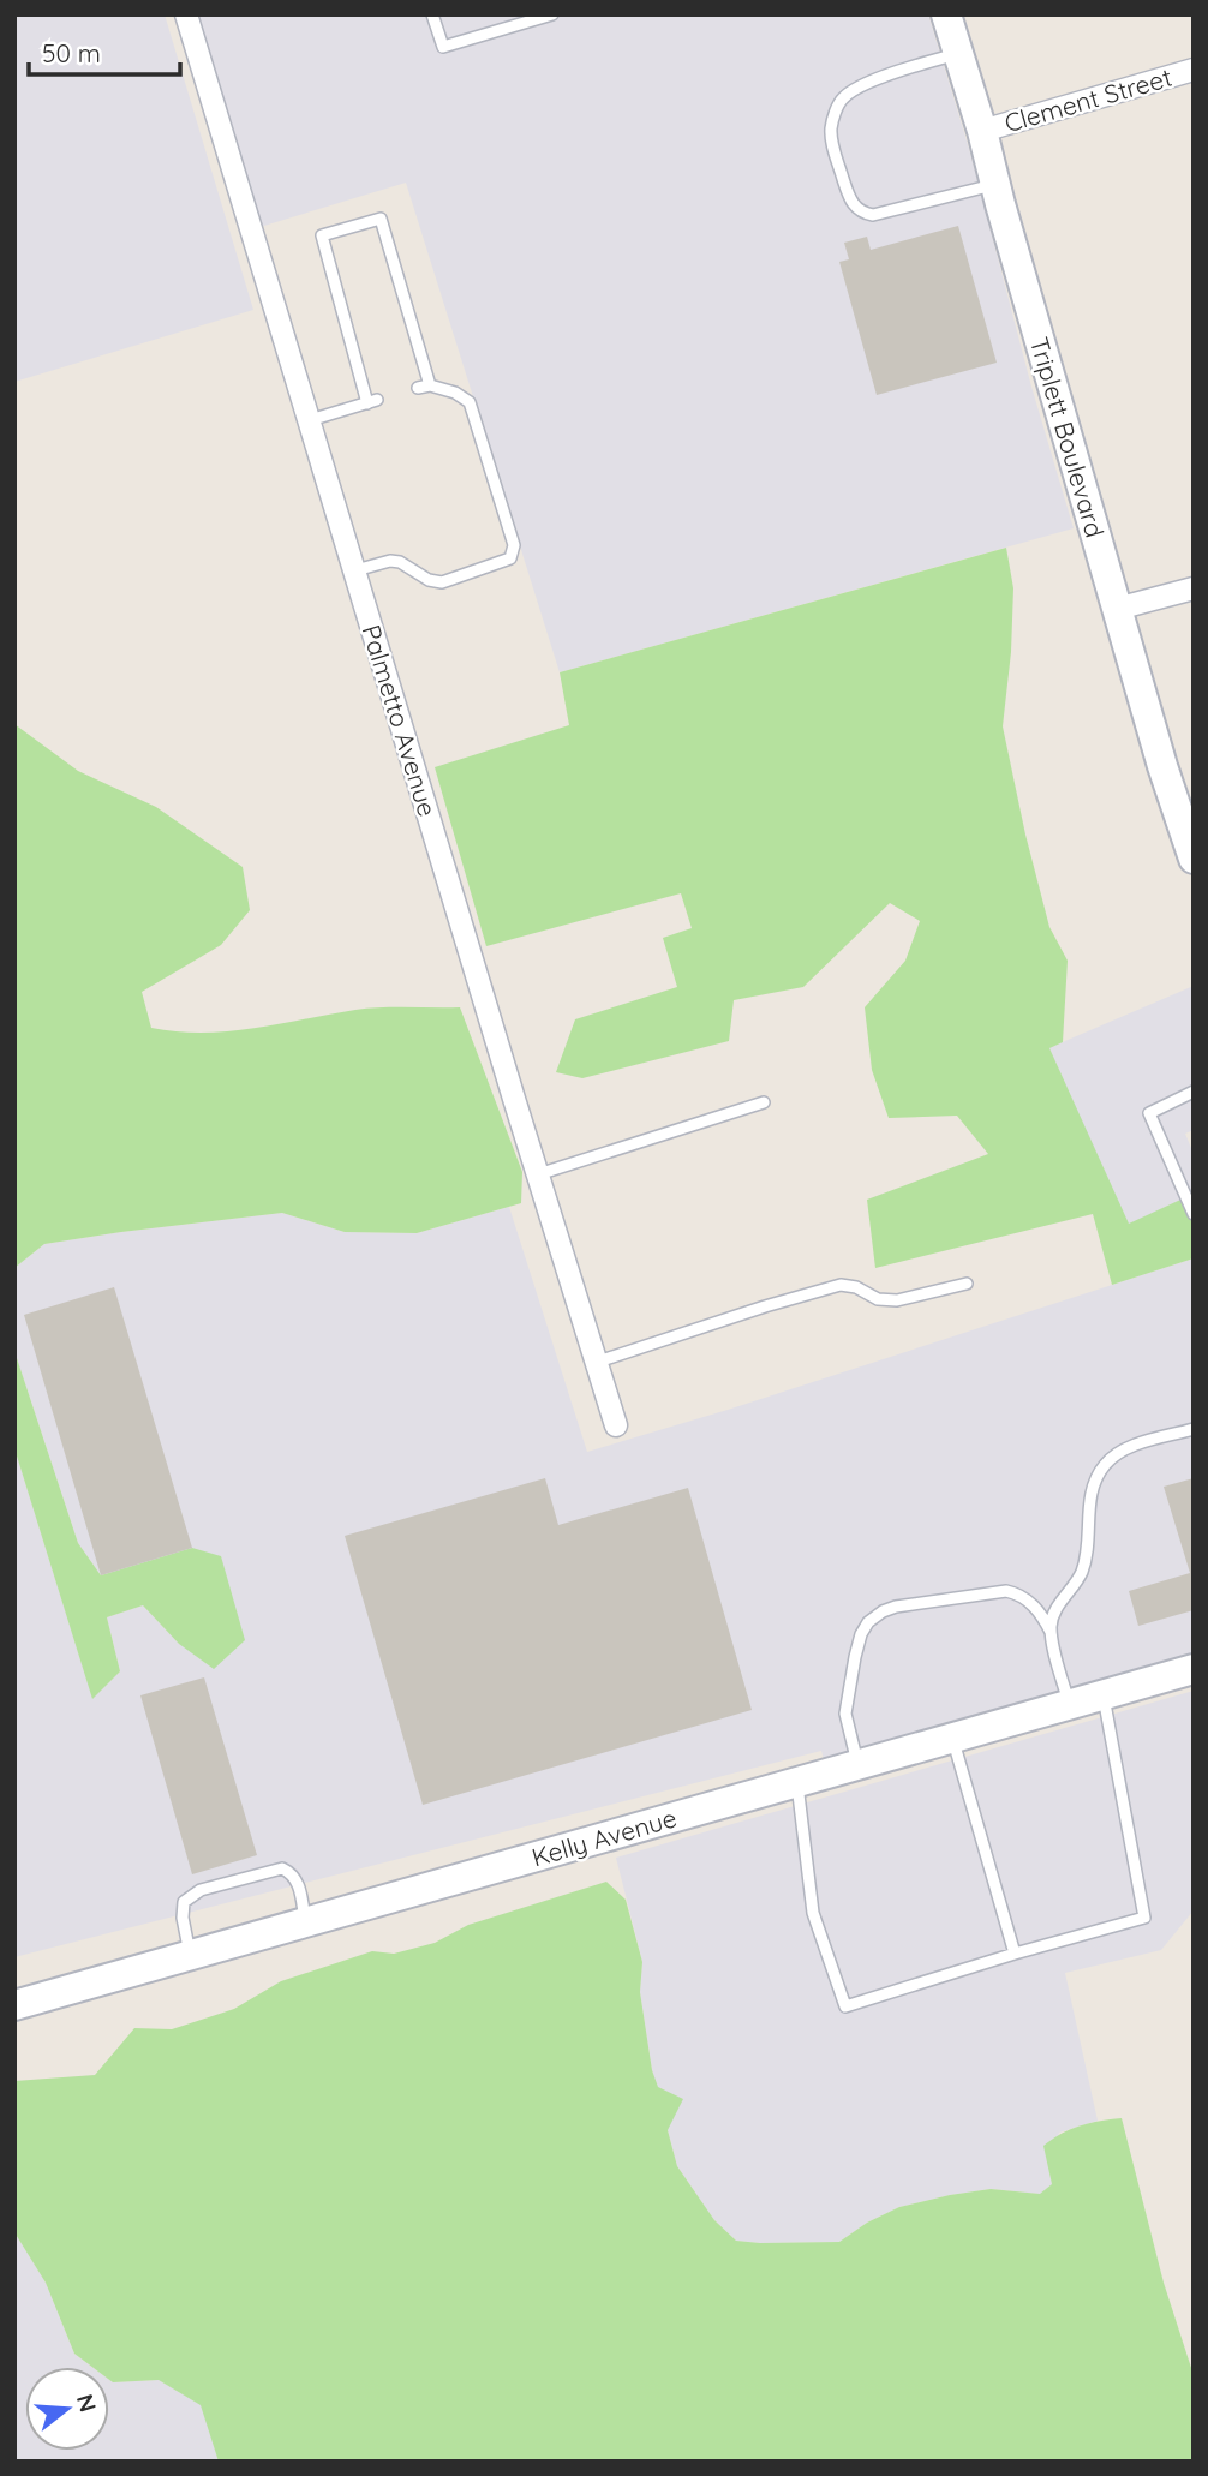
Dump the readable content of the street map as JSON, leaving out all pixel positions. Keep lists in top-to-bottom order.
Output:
{
  "streets": {
    "main road": ["Triplett Boulevard", "Kelly Avenue"],
    "street": ["Clement Street", "Palmetto Avenue"]
  },
  "crossings": [
    ["Clement Street", "Triplett Boulevard"]
  ],
  "scale_bar": "50 m",
  "north": "right"
}
